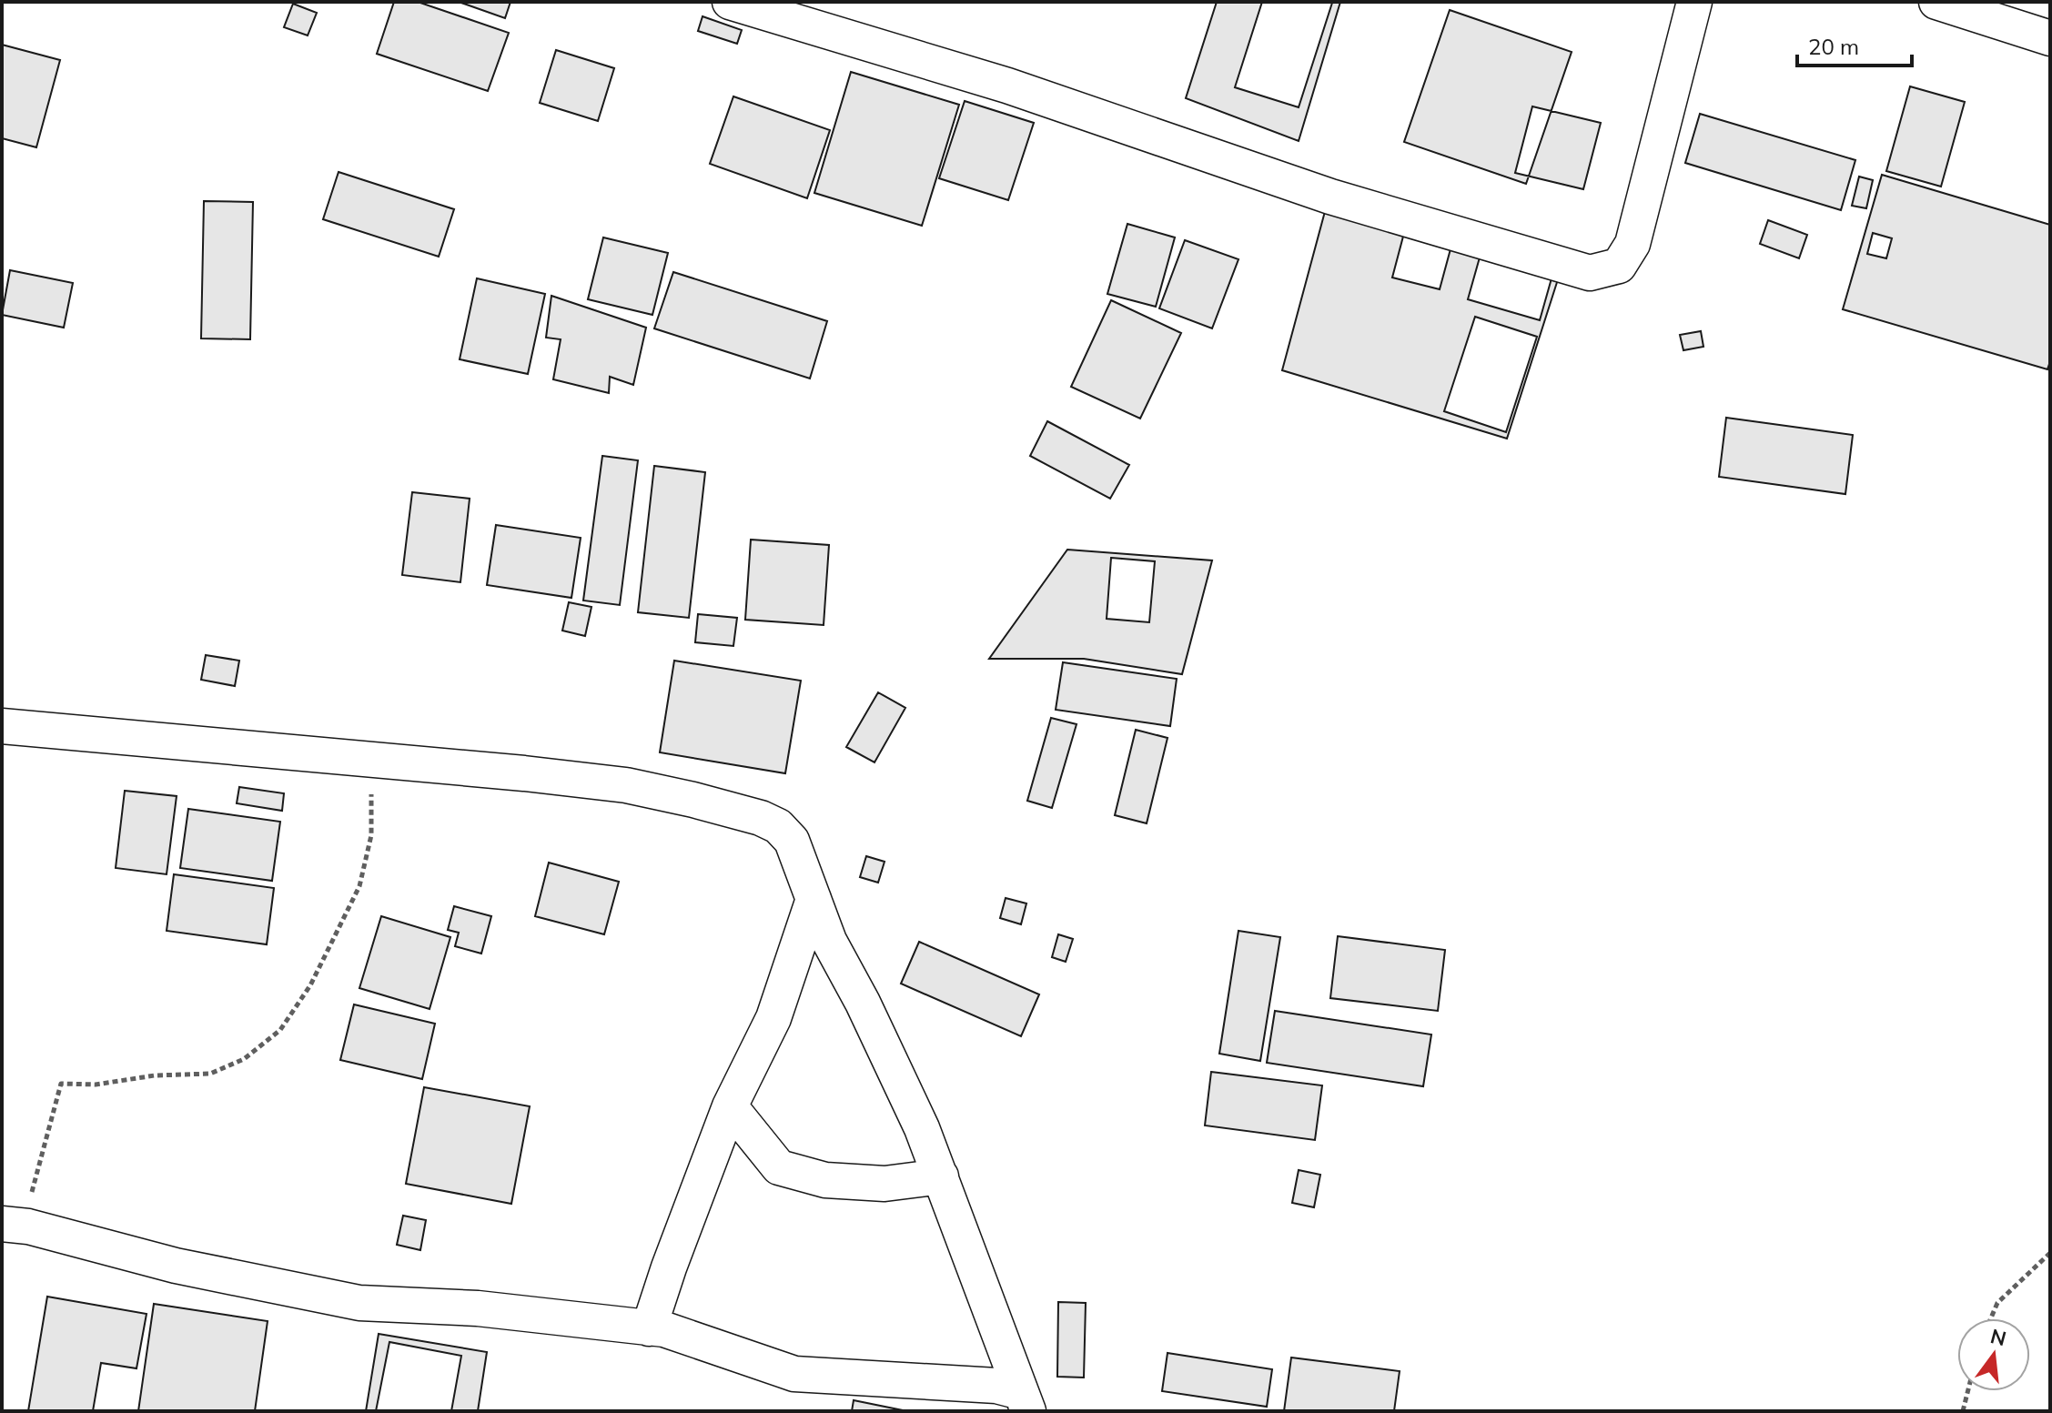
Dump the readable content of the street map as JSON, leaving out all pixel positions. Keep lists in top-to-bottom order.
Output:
{
  "scale_bar": "20 m",
  "north": "top"
}
